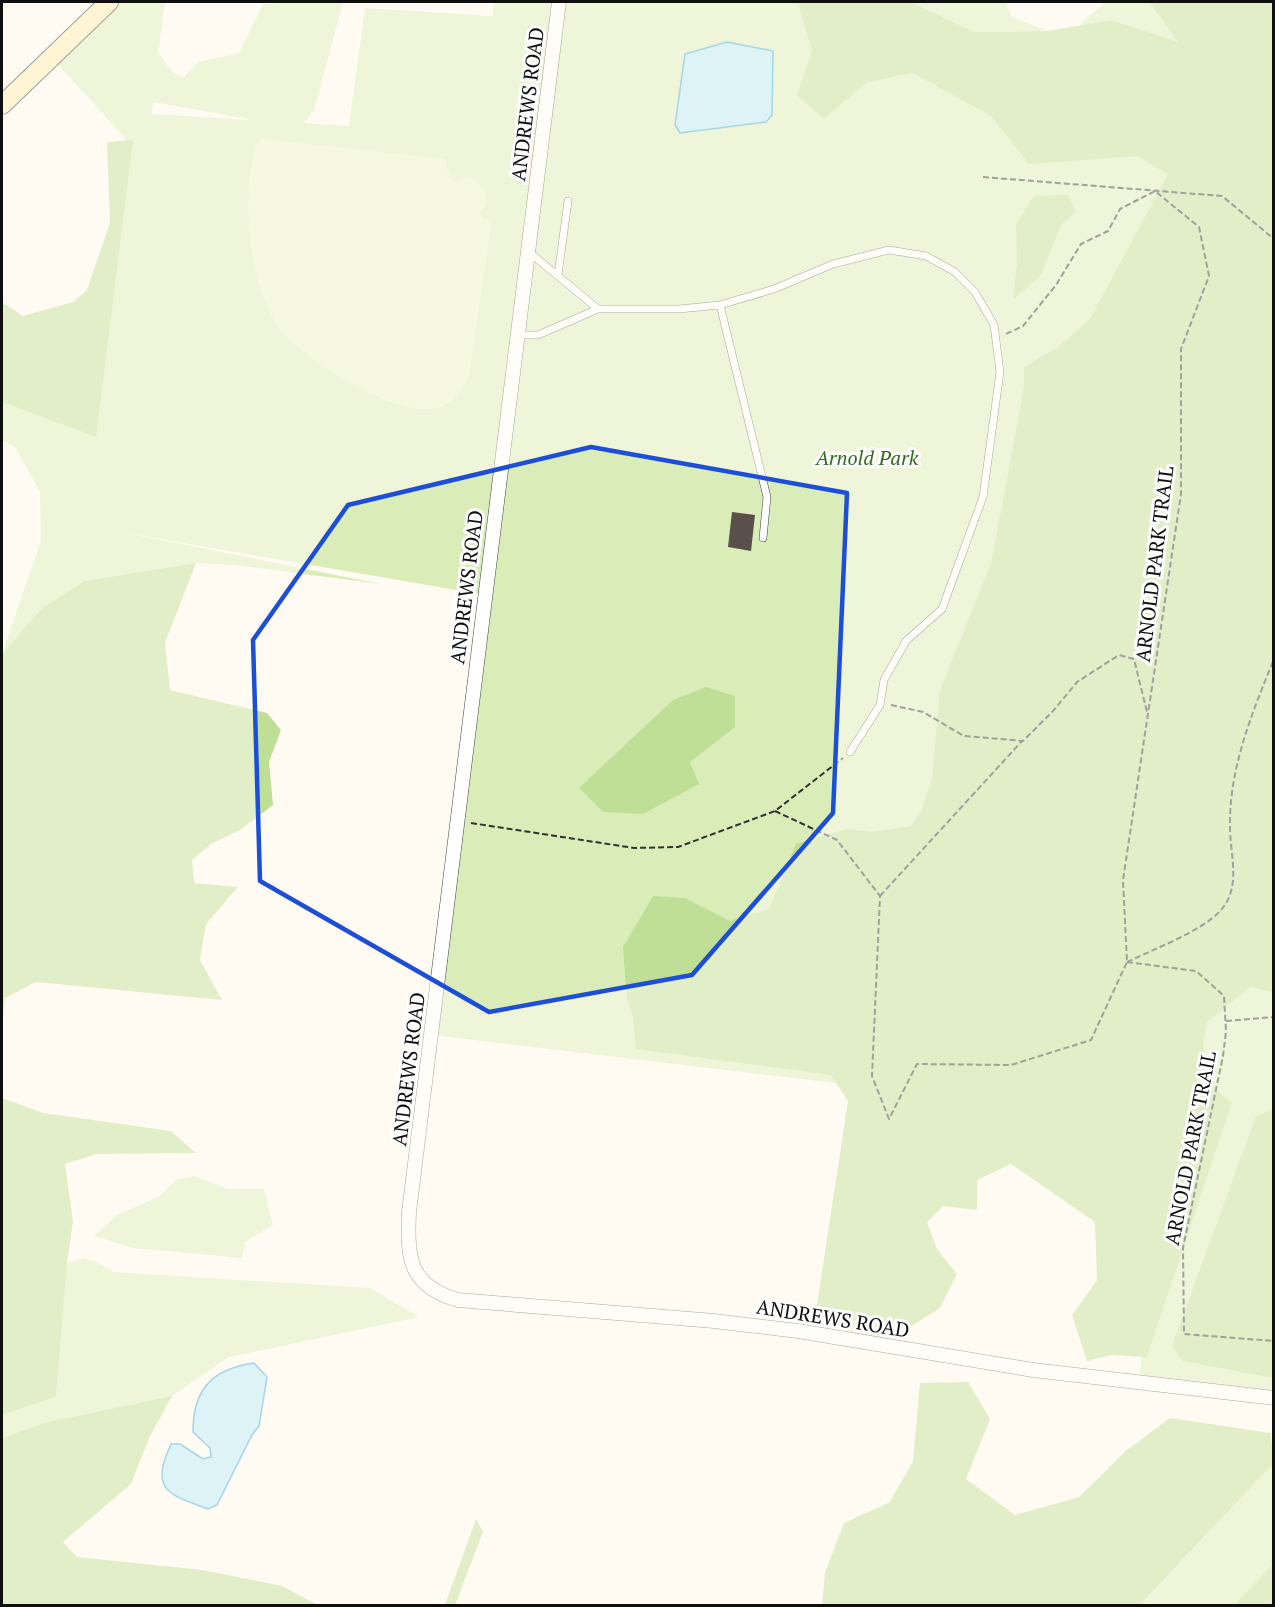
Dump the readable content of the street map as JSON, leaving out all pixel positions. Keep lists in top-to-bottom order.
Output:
{
  "streets": {
    "street": ["ANDREWS ROAD"],
    "path": ["ARNOLD PARK TRAIL"]
  },
  "parks": ["Arnold Park"]
}
